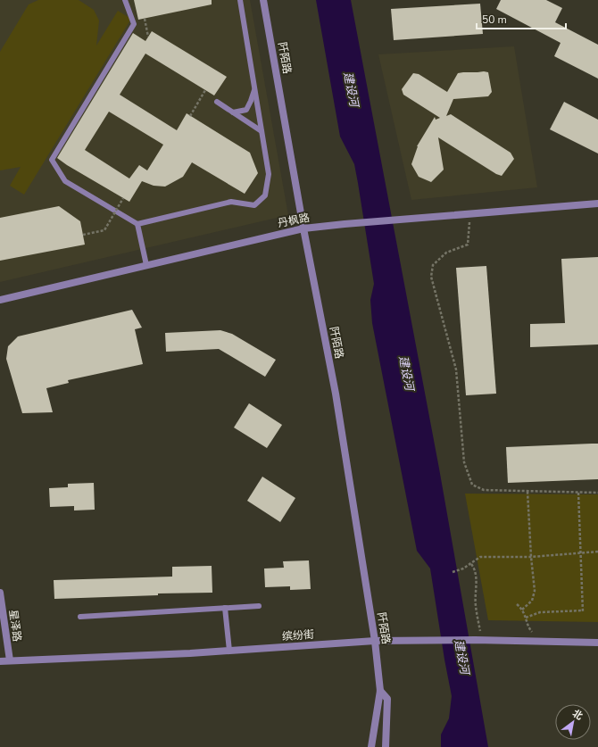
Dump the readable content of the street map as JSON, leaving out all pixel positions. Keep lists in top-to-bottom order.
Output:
{
  "streets": {
    "street": [
      "阡陌路",
      "丹枫路",
      "星泽路",
      "缤纷街"
    ]
  },
  "crossings": [
    ["阡陌路", "丹枫路"],
    ["阡陌路", "缤纷街"],
    ["星泽路", "缤纷街"]
  ],
  "water": ["建设河"],
  "scale_bar": "50 m",
  "north": "top right"
}
